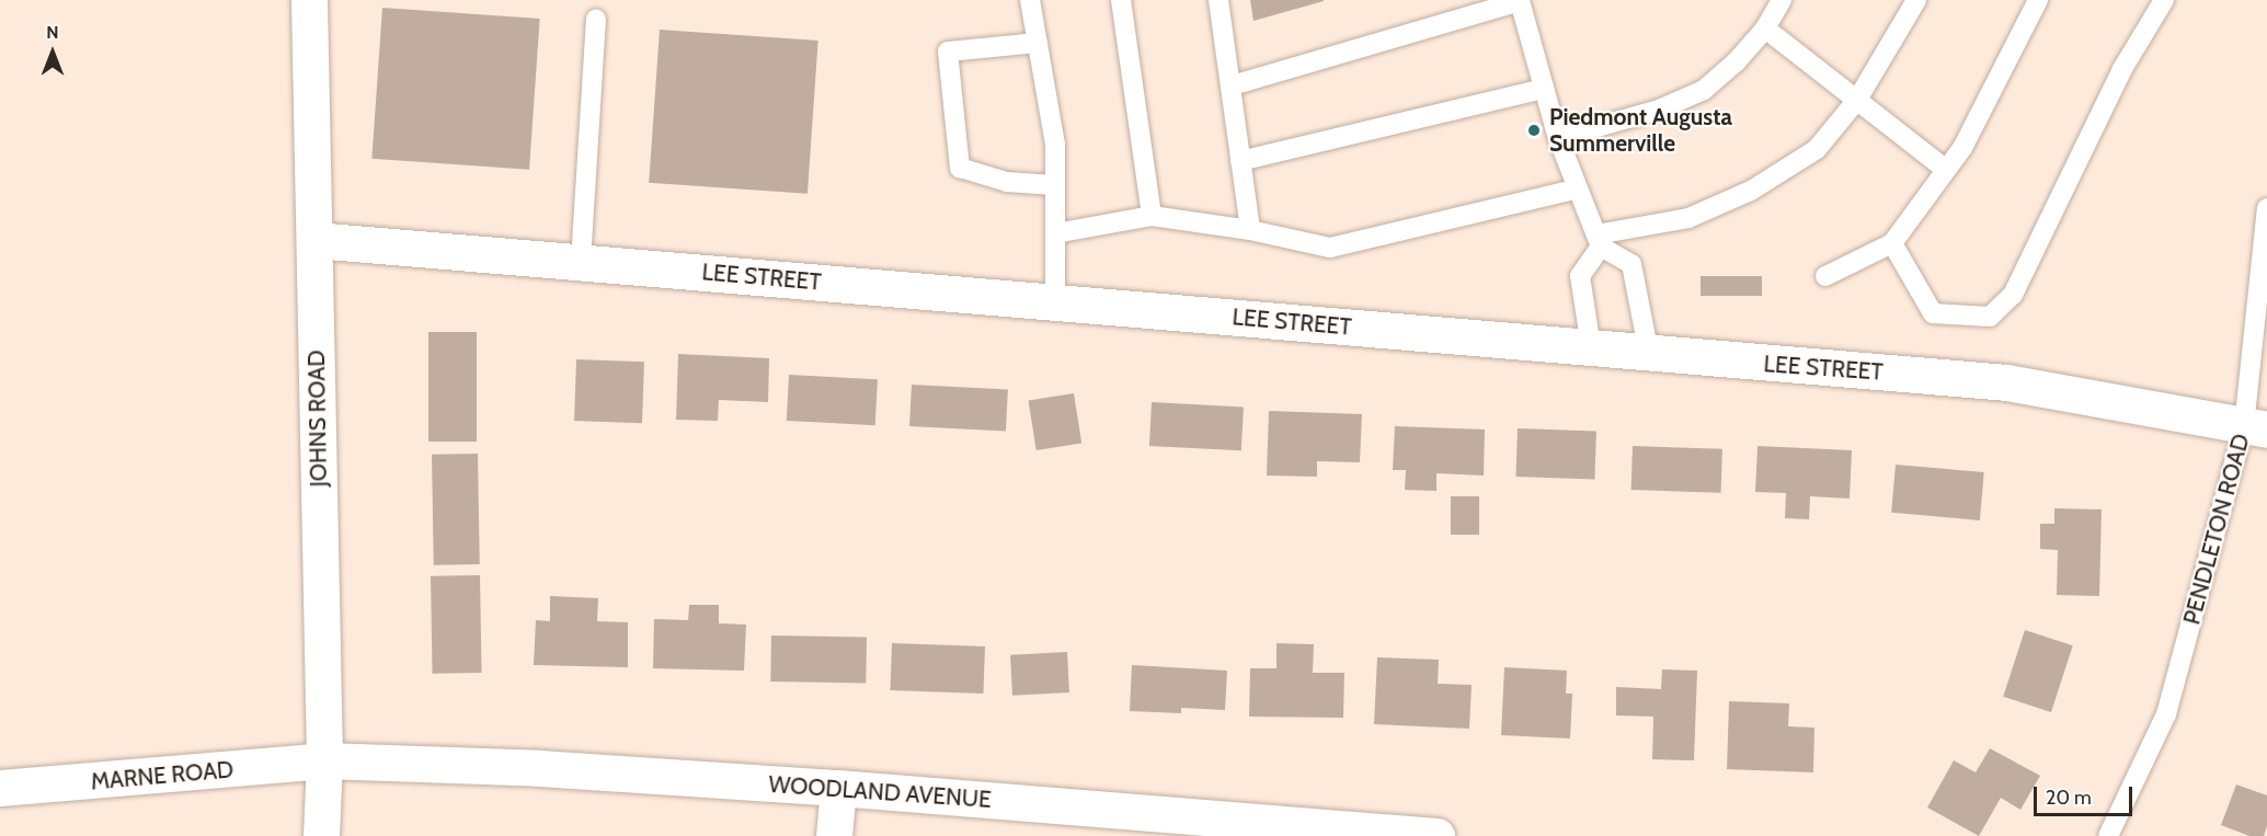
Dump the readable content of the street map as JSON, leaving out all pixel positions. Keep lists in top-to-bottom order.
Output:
{
  "streets": {
    "street": [
      "LEE STREET",
      "JOHNS ROAD",
      "MARNE ROAD",
      "WOODLAND AVENUE"
    ],
    "lane": ["PENDLETON ROAD"]
  },
  "crossings": [
    ["LEE STREET", "JOHNS ROAD"],
    ["LEE STREET", "PENDLETON ROAD"],
    ["JOHNS ROAD", "MARNE ROAD"],
    ["JOHNS ROAD", "WOODLAND AVENUE"],
    ["MARNE ROAD", "WOODLAND AVENUE"]
  ],
  "places": ["Piedmont Augusta Summerville"],
  "scale_bar": "20 m",
  "north": "top"
}
